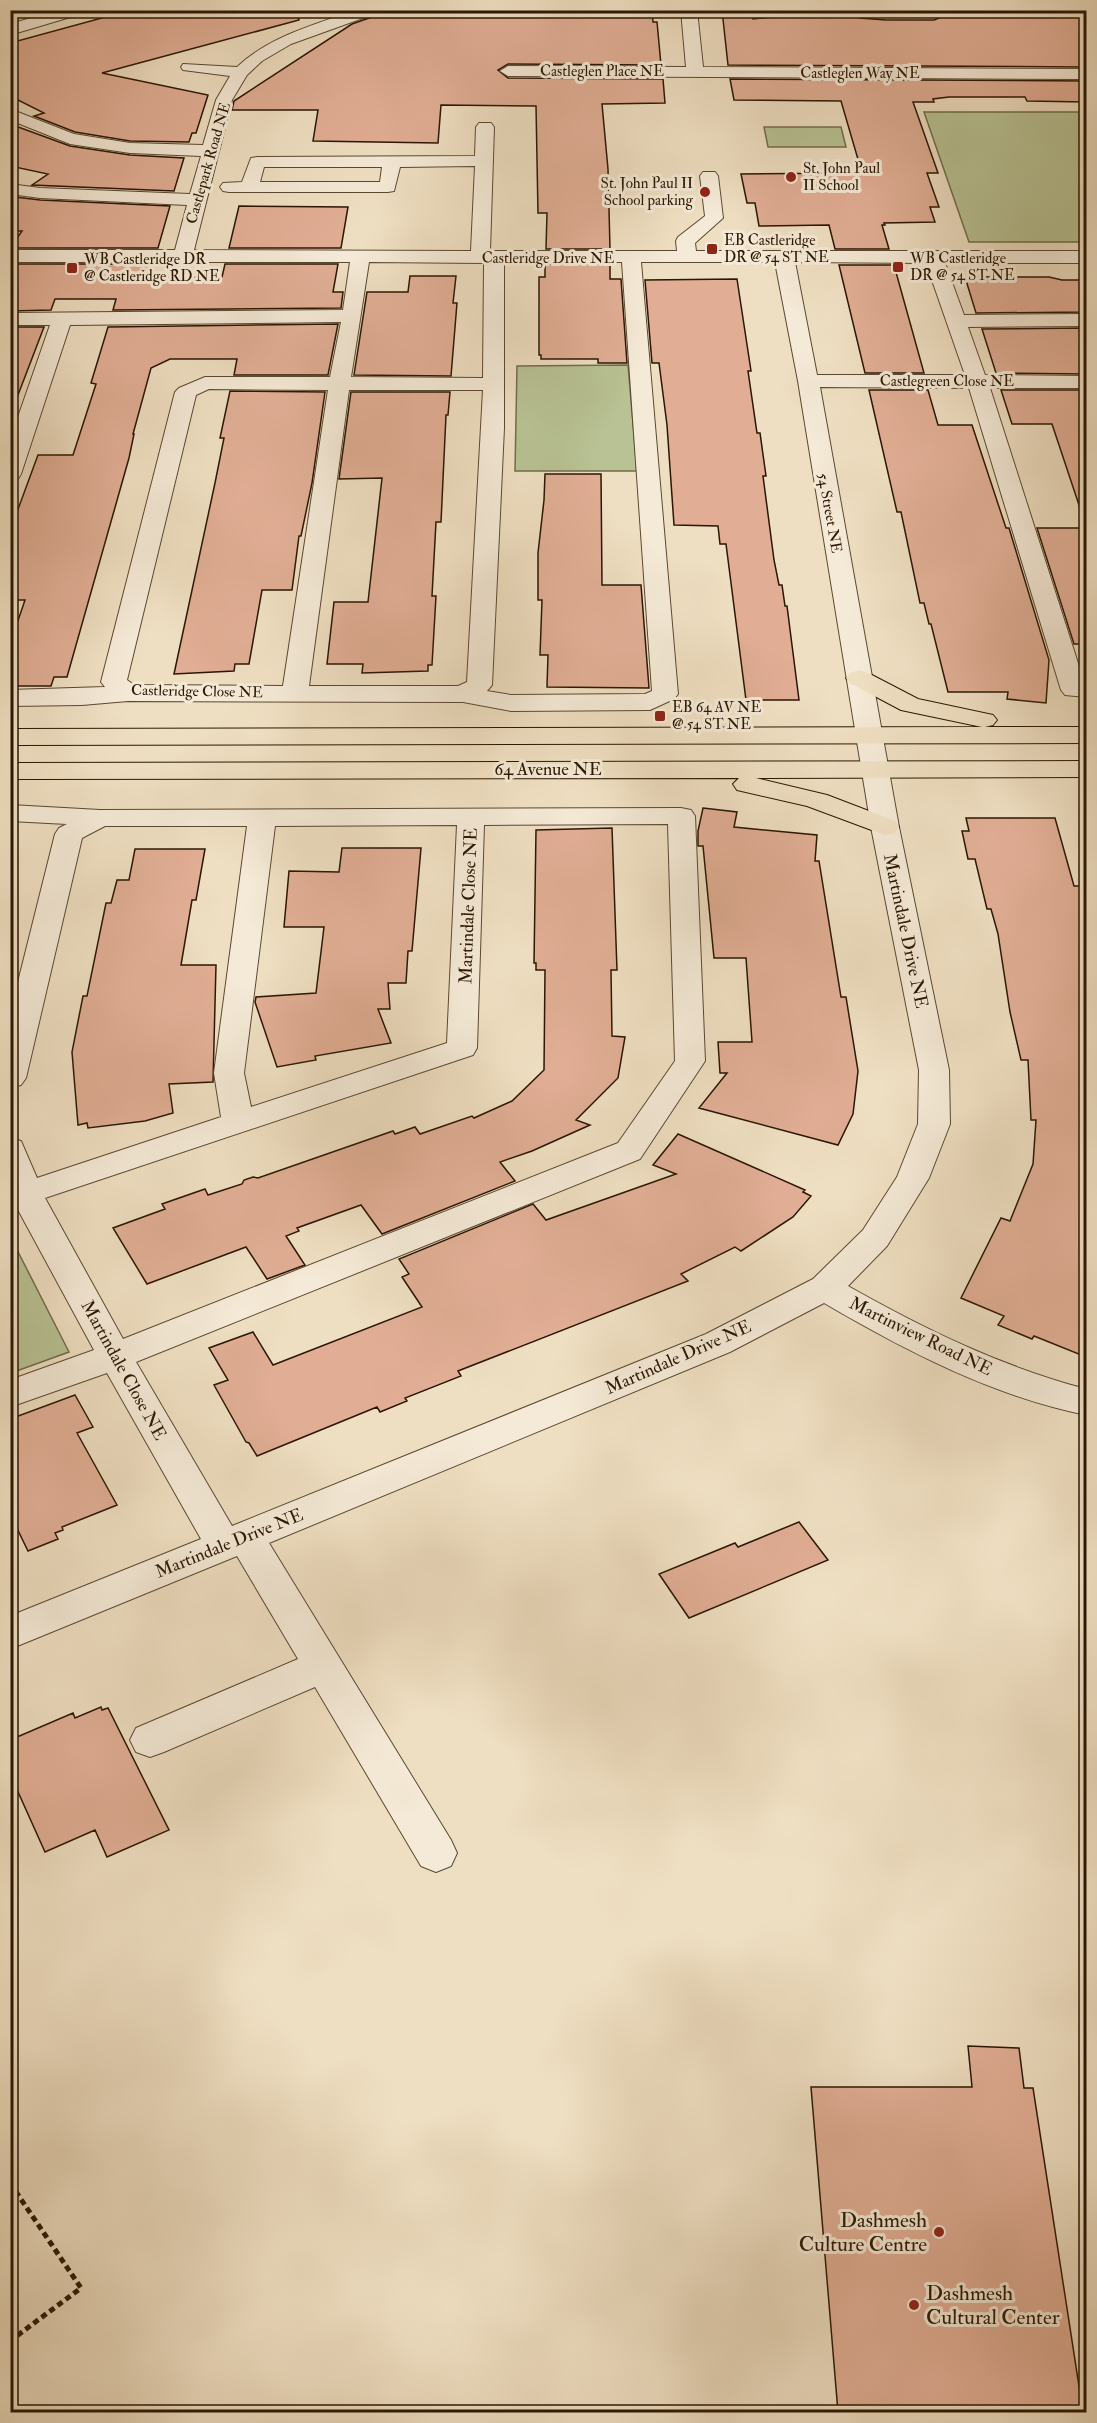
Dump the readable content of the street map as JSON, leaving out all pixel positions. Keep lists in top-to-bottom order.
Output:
{
  "streets": {
    "main road": ["64 Avenue NE"],
    "street": [
      "Castleglen Place NE",
      "Castleglen Way NE",
      "Castlepark Road NE",
      "Castleridge Drive NE",
      "Castlegreen Close NE",
      "54 Street NE",
      "Castleridge Close NE",
      "Martindale Close NE",
      "Martindale Drive NE",
      "Martinview Road NE"
    ]
  },
  "crossings": [
    ["Castleglen Place NE", "Castleglen Way NE"],
    ["Castlepark Road NE", "Castleridge Drive NE"],
    ["Castleridge Drive NE", "54 Street NE"],
    ["Castleridge Drive NE", "Castleridge Close NE"],
    ["Castlegreen Close NE", "54 Street NE"],
    ["54 Street NE", "64 Avenue NE"],
    ["54 Street NE", "Martindale Drive NE"],
    ["64 Avenue NE", "Martindale Drive NE"],
    ["Martindale Close NE", "Martindale Drive NE"],
    ["Martindale Drive NE", "Martinview Road NE"]
  ],
  "places": {
    "other": [
      "St. John Paul II School",
      "St. John Paul II School parking",
      "Dashmesh Culture Centre",
      "Dashmesh Cultural Center"
    ],
    "transit": [
      "EB Castleridge DR @ 54 ST NE",
      "WB Castleridge DR @ 54 ST NE",
      "WB Castleridge DR @ Castleridge RD NE",
      "EB 64 AV NE @ 54 ST NE"
    ]
  }
}
